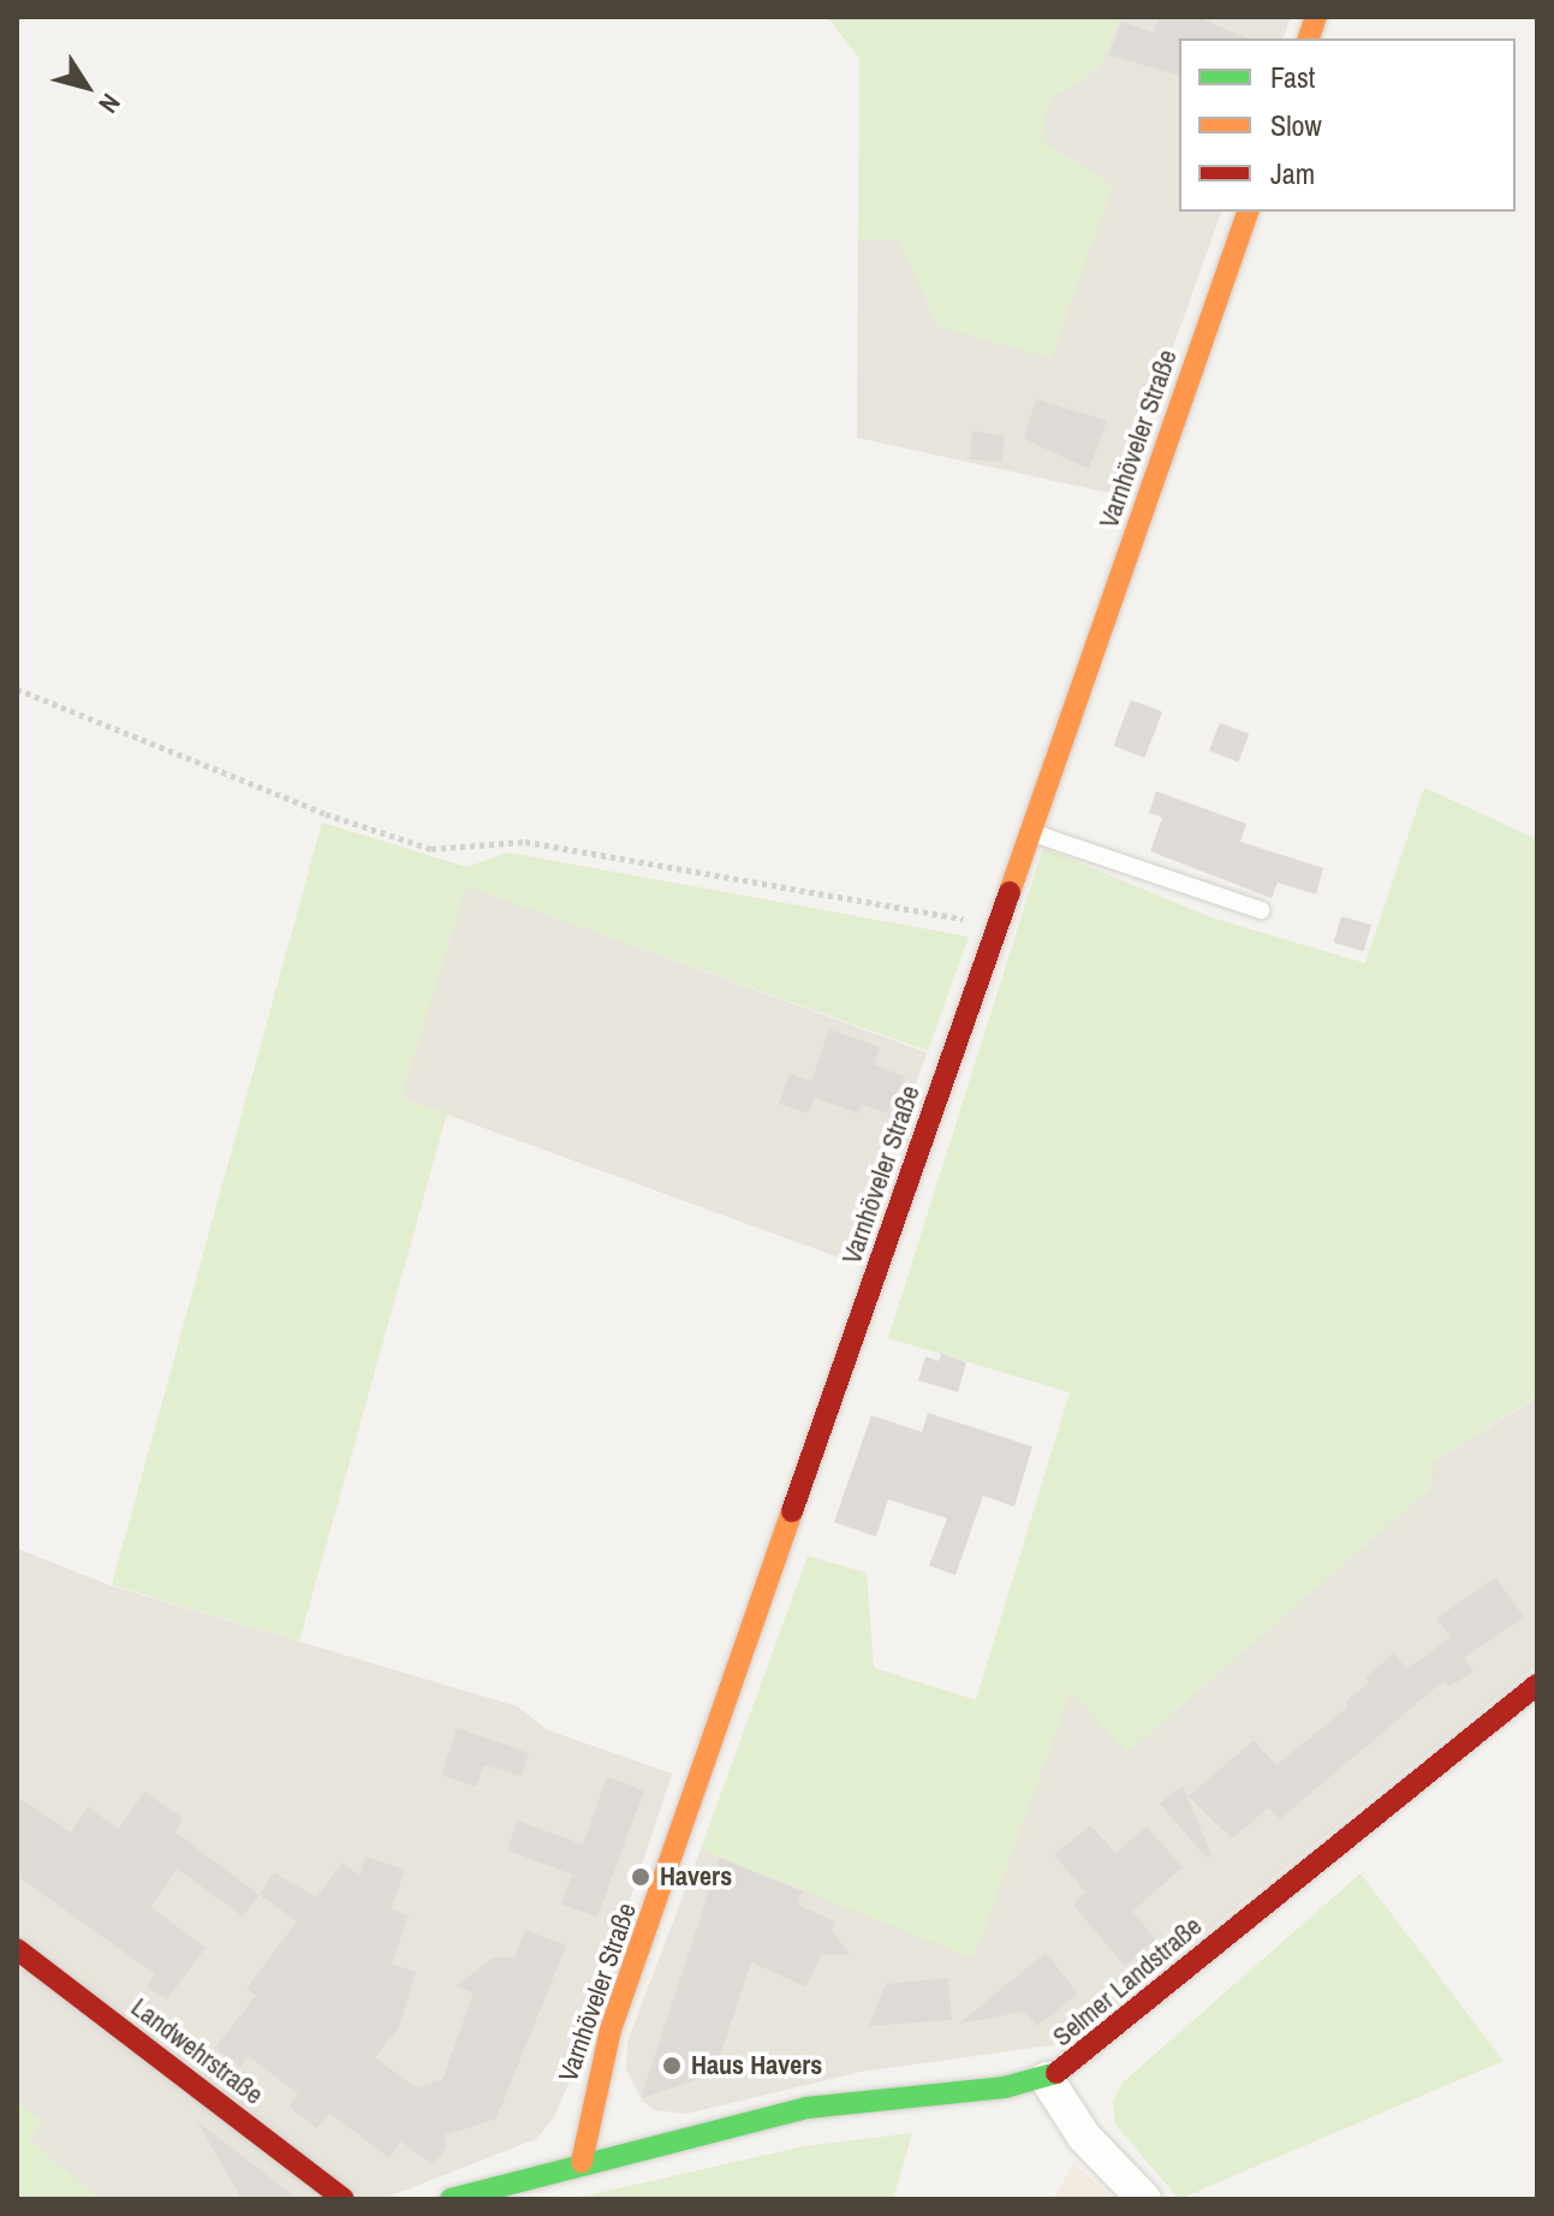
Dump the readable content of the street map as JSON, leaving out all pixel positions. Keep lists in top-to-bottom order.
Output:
{
  "streets": {
    "street": ["Varnhöveler Straße", "Selmer Landstraße", "Landwehrstraße"]
  },
  "crossings": [
    ["Varnhöveler Straße", "Selmer Landstraße"]
  ],
  "places": ["Havers", "Haus Havers"],
  "legend": ["Fast", "Slow", "Jam"],
  "north": "bottom right"
}
